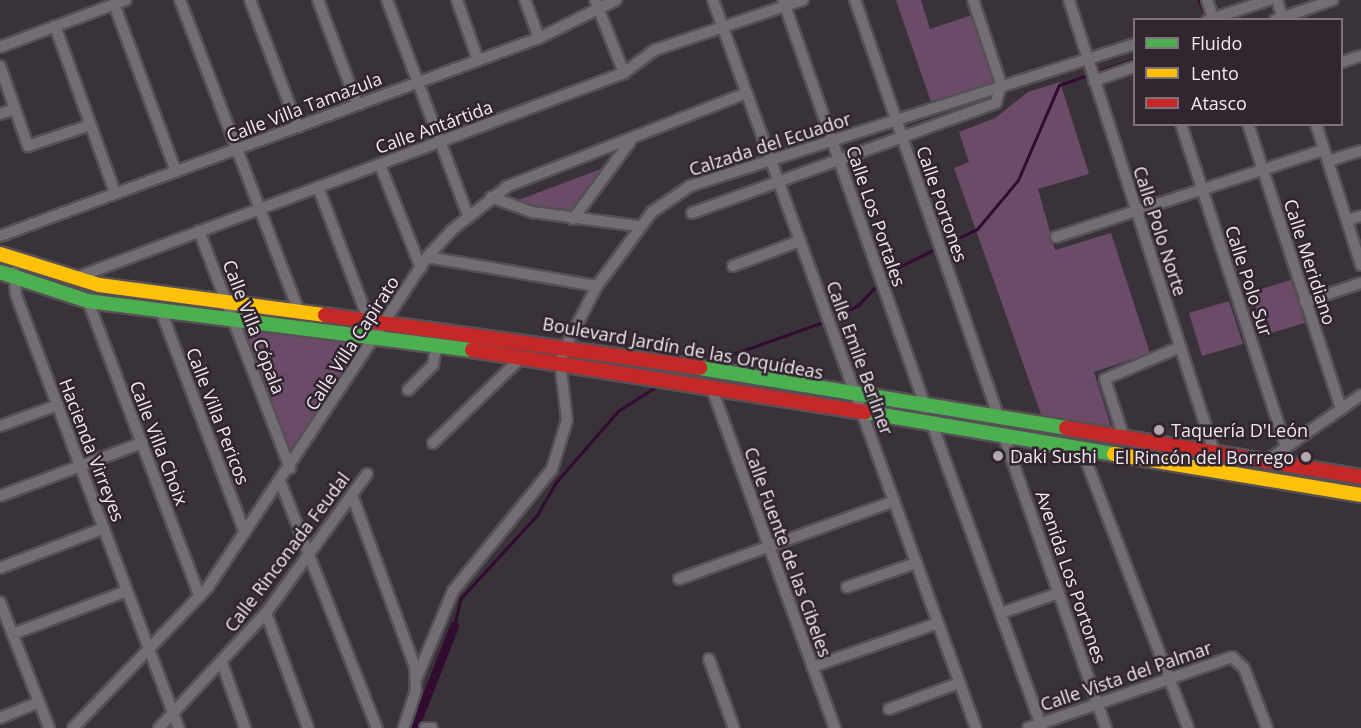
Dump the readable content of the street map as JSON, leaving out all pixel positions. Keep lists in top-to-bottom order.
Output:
{
  "streets": {
    "street": [
      "Calle Villa Tamazula",
      "Calle Antártida",
      "Calzada del Ecuador",
      "Calle Portones",
      "Calle Los Portales",
      "Calle Polo Norte",
      "Calle Meridiano",
      "Calle Polo Sur",
      "Calle Villa Cópala",
      "Calle Villa Capirato",
      "Boulevard Jardín de las Orquídeas",
      "Calle Emile Berliner",
      "Calle Villa Pericos",
      "Calle Villa Choix",
      "Hacienda Virreyes",
      "Calle Rinconada Feudal",
      "Calle Fuente de las Cibeles",
      "Avenida Los Portones",
      "Calle Vista del Palmar"
    ]
  },
  "crossings": [
    ["Calle Antártida", "Calle Los Portales"],
    ["Calle Antártida", "Calle Villa Cópala"],
    ["Calle Antártida", "Boulevard Jardín de las Orquídeas"],
    ["Calle Antártida", "Calle Emile Berliner"],
    ["Calzada del Ecuador", "Calle Portones"],
    ["Calzada del Ecuador", "Calle Los Portales"],
    ["Calzada del Ecuador", "Calle Polo Norte"],
    ["Calzada del Ecuador", "Boulevard Jardín de las Orquídeas"],
    ["Calzada del Ecuador", "Calle Emile Berliner"],
    ["Calle Portones", "Boulevard Jardín de las Orquídeas"],
    ["Calle Los Portales", "Boulevard Jardín de las Orquídeas"],
    ["Calle Polo Norte", "Boulevard Jardín de las Orquídeas"],
    ["Calle Villa Cópala", "Calle Villa Capirato"],
    ["Calle Villa Cópala", "Boulevard Jardín de las Orquídeas"],
    ["Calle Villa Capirato", "Boulevard Jardín de las Orquídeas"],
    ["Calle Villa Capirato", "Calle Emile Berliner"],
    ["Calle Villa Capirato", "Calle Villa Pericos"],
    ["Calle Villa Capirato", "Calle Villa Choix"],
    ["Calle Villa Capirato", "Hacienda Virreyes"],
    ["Boulevard Jardín de las Orquídeas", "Calle Emile Berliner"],
    ["Boulevard Jardín de las Orquídeas", "Calle Villa Pericos"],
    ["Boulevard Jardín de las Orquídeas", "Calle Villa Choix"],
    ["Boulevard Jardín de las Orquídeas", "Hacienda Virreyes"],
    ["Boulevard Jardín de las Orquídeas", "Calle Fuente de las Cibeles"],
    ["Boulevard Jardín de las Orquídeas", "Avenida Los Portones"],
    ["Hacienda Virreyes", "Calle Rinconada Feudal"],
    ["Avenida Los Portones", "Calle Vista del Palmar"]
  ],
  "places": ["Taquería D'León", "Daki Sushi", "El Rincón del Borrego"],
  "legend": ["Fluido", "Lento", "Atasco"]
}
